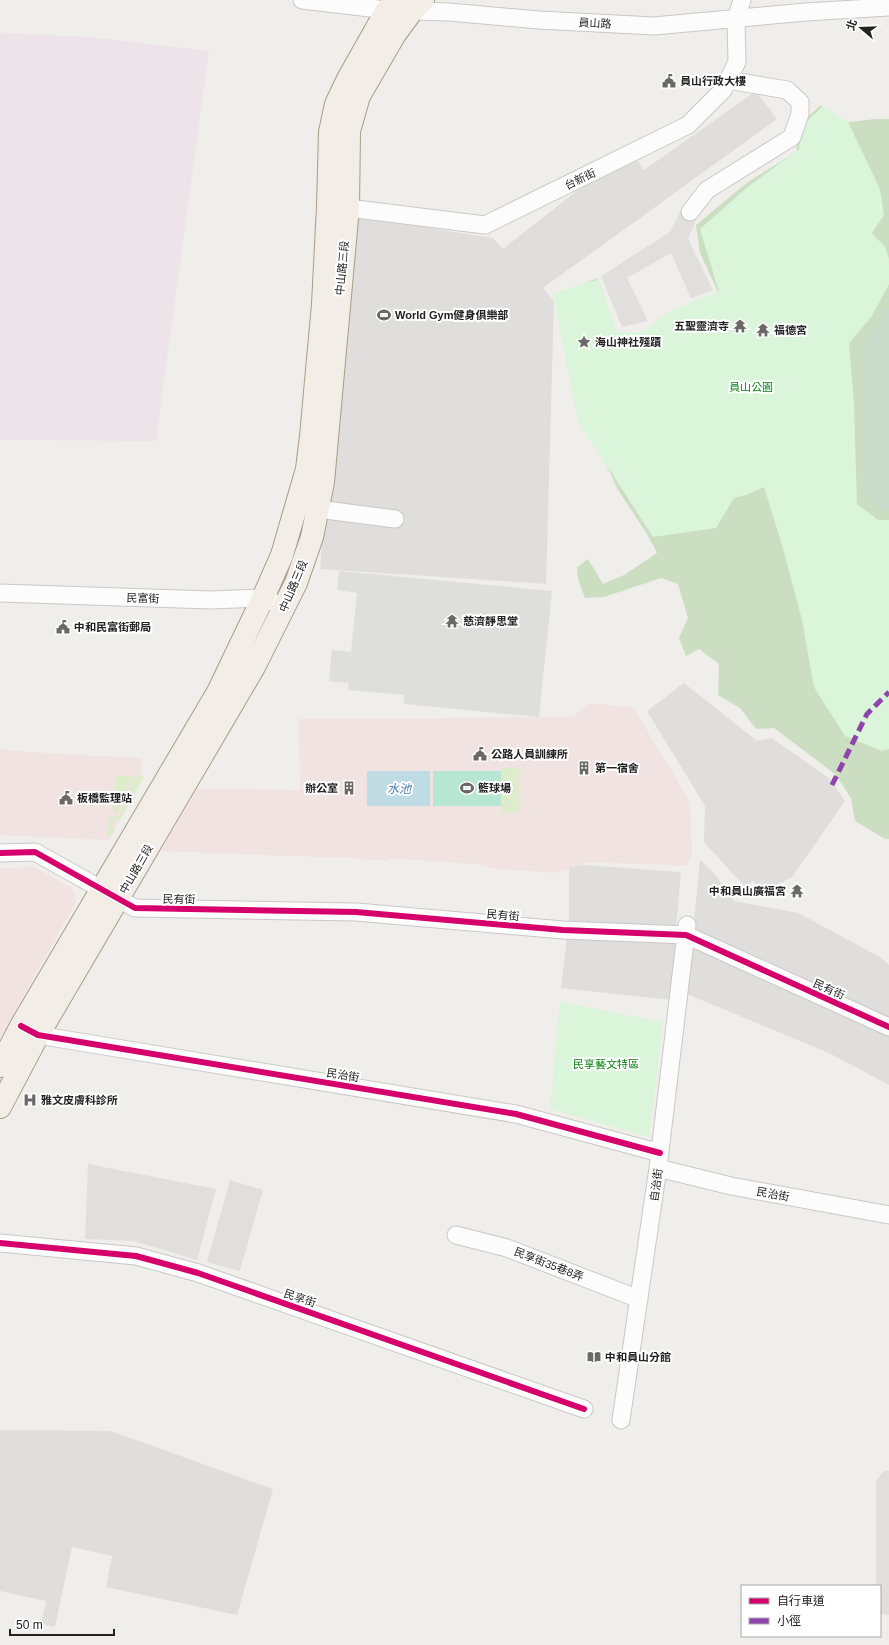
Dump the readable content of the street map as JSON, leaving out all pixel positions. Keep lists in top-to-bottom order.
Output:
{
  "streets": {
    "main road": ["中山路三段"],
    "street": [
      "員山路",
      "台新街",
      "民富街",
      "民有街",
      "民治街",
      "自治街",
      "民享街35巷8弄",
      "民享街"
    ]
  },
  "crossings": [
    ["員山路", "台新街"],
    ["員山路", "中山路三段"],
    ["台新街", "中山路三段"],
    ["中山路三段", "民富街"],
    ["中山路三段", "民有街"],
    ["中山路三段", "民治街"],
    ["民有街", "自治街"],
    ["民治街", "自治街"],
    ["自治街", "民享街35巷8弄"]
  ],
  "water": ["水池"],
  "parks": ["員山公園", "民享藝文特區"],
  "places": {
    "public building": [
      "員山行政大樓",
      "中和民富街郵局",
      "公路人員訓練所",
      "板橋監理站"
    ],
    "sports": ["World Gym健身俱樂部", "籃球場"],
    "temple": [
      "五聖靈濟寺",
      "福德宮",
      "慈濟靜思堂",
      "中和員山廣福宮"
    ],
    "place": ["海山神社殘蹟"],
    "building": ["第一宿舍", "辦公室"],
    "hospital": ["雅文皮膚科診所"],
    "library": ["中和員山分館"]
  },
  "legend": ["自行車道", "小徑"],
  "scale_bar": "50 m",
  "north": "left"
}
